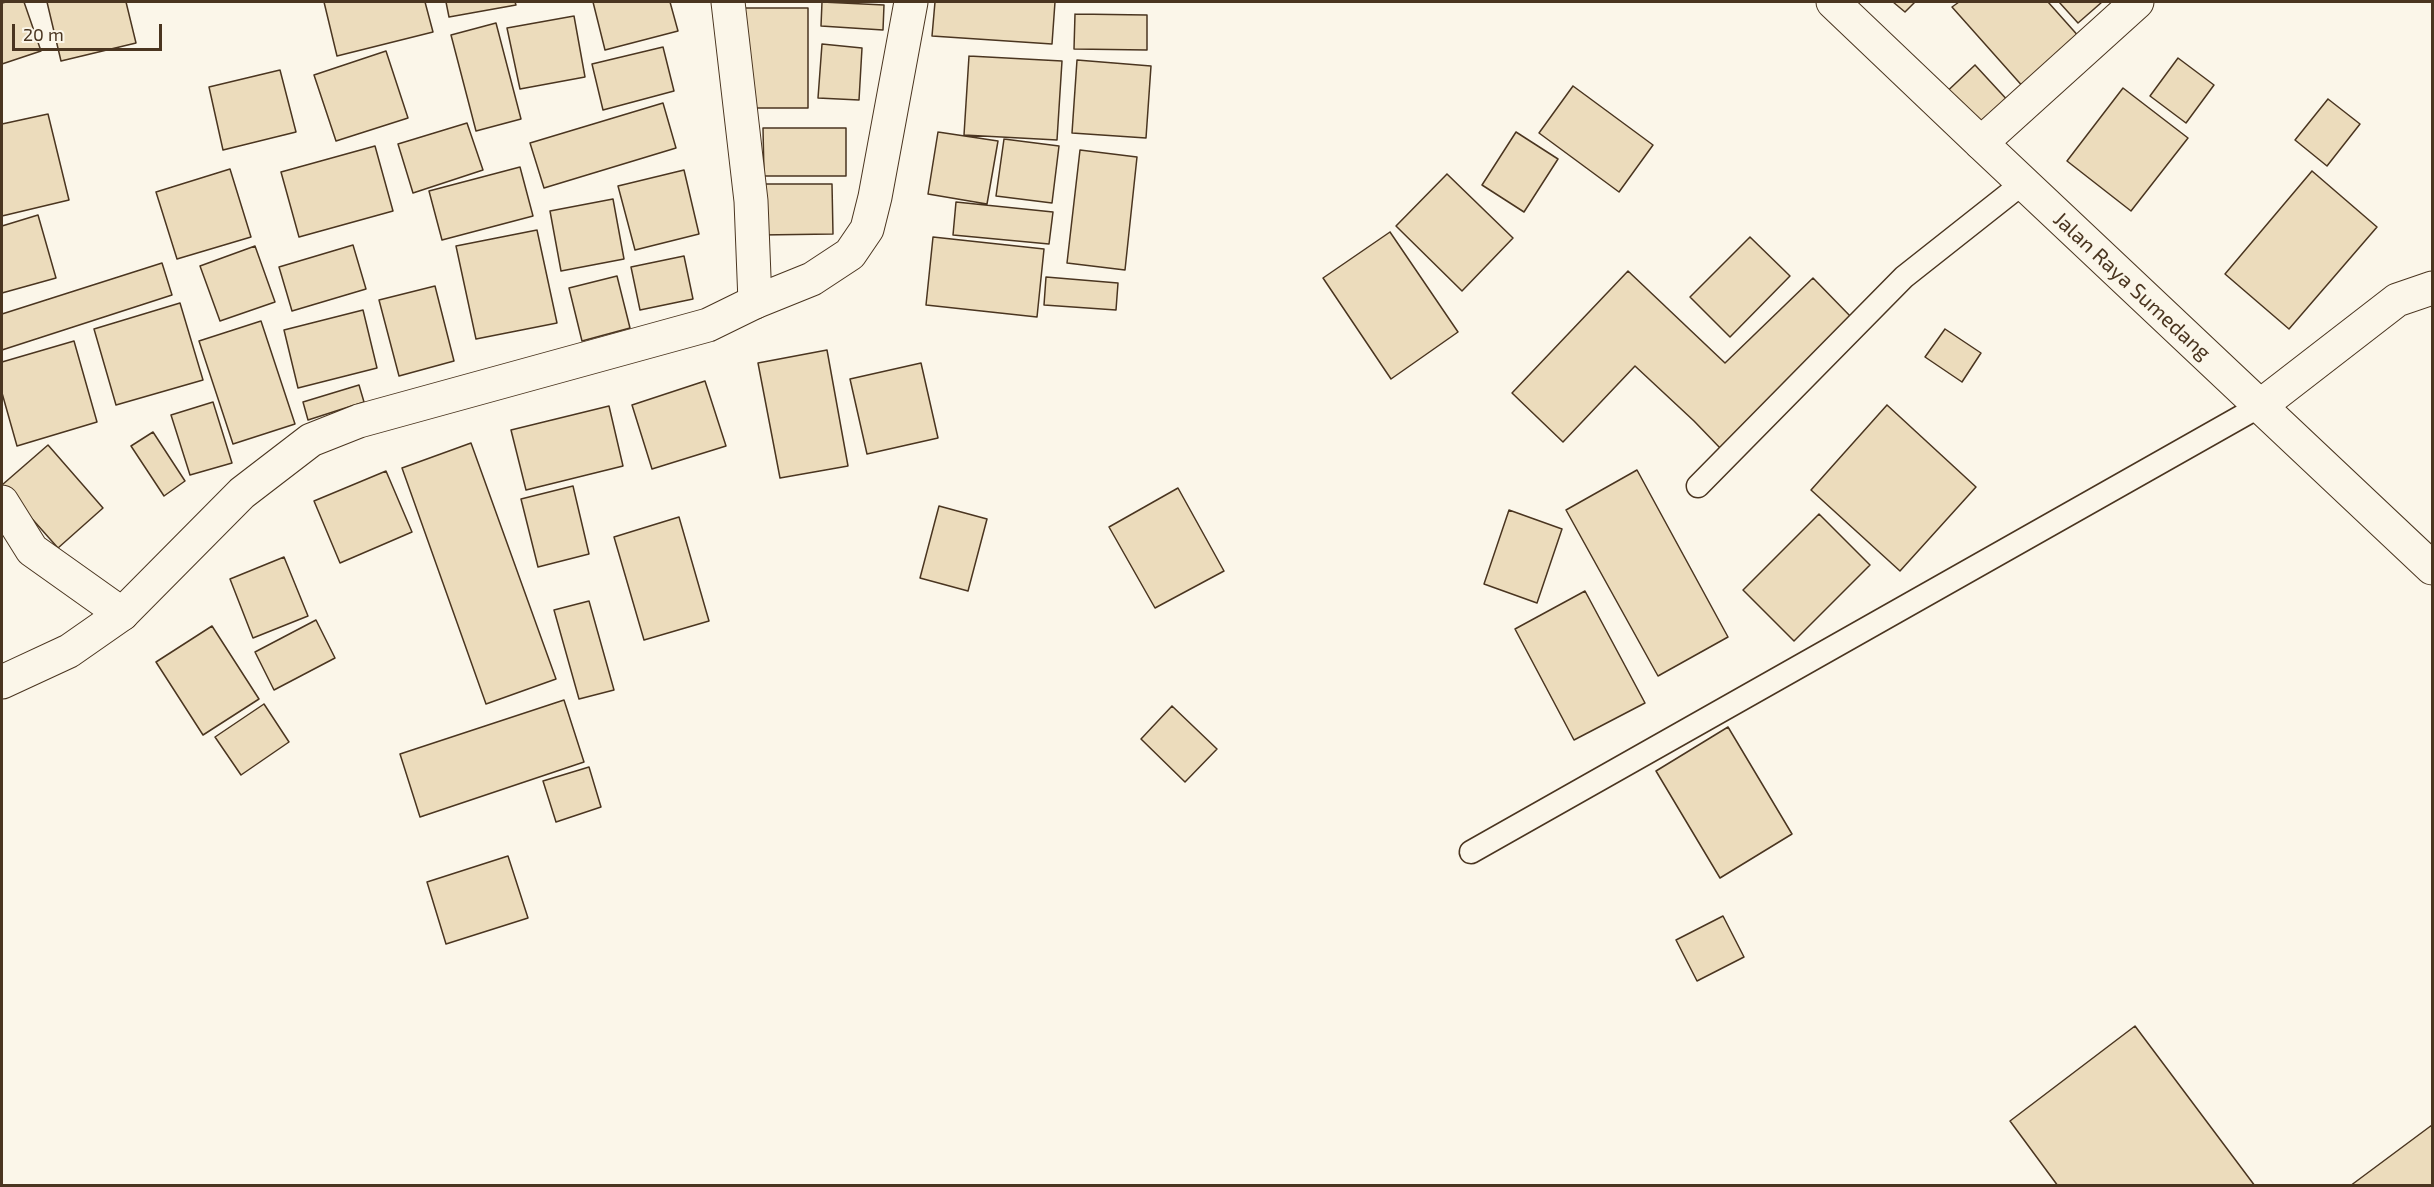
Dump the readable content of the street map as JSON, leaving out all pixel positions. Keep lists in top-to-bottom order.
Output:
{
  "streets": {
    "main road": ["Jalan Raya Sumedang"]
  },
  "scale_bar": "20 m"
}
